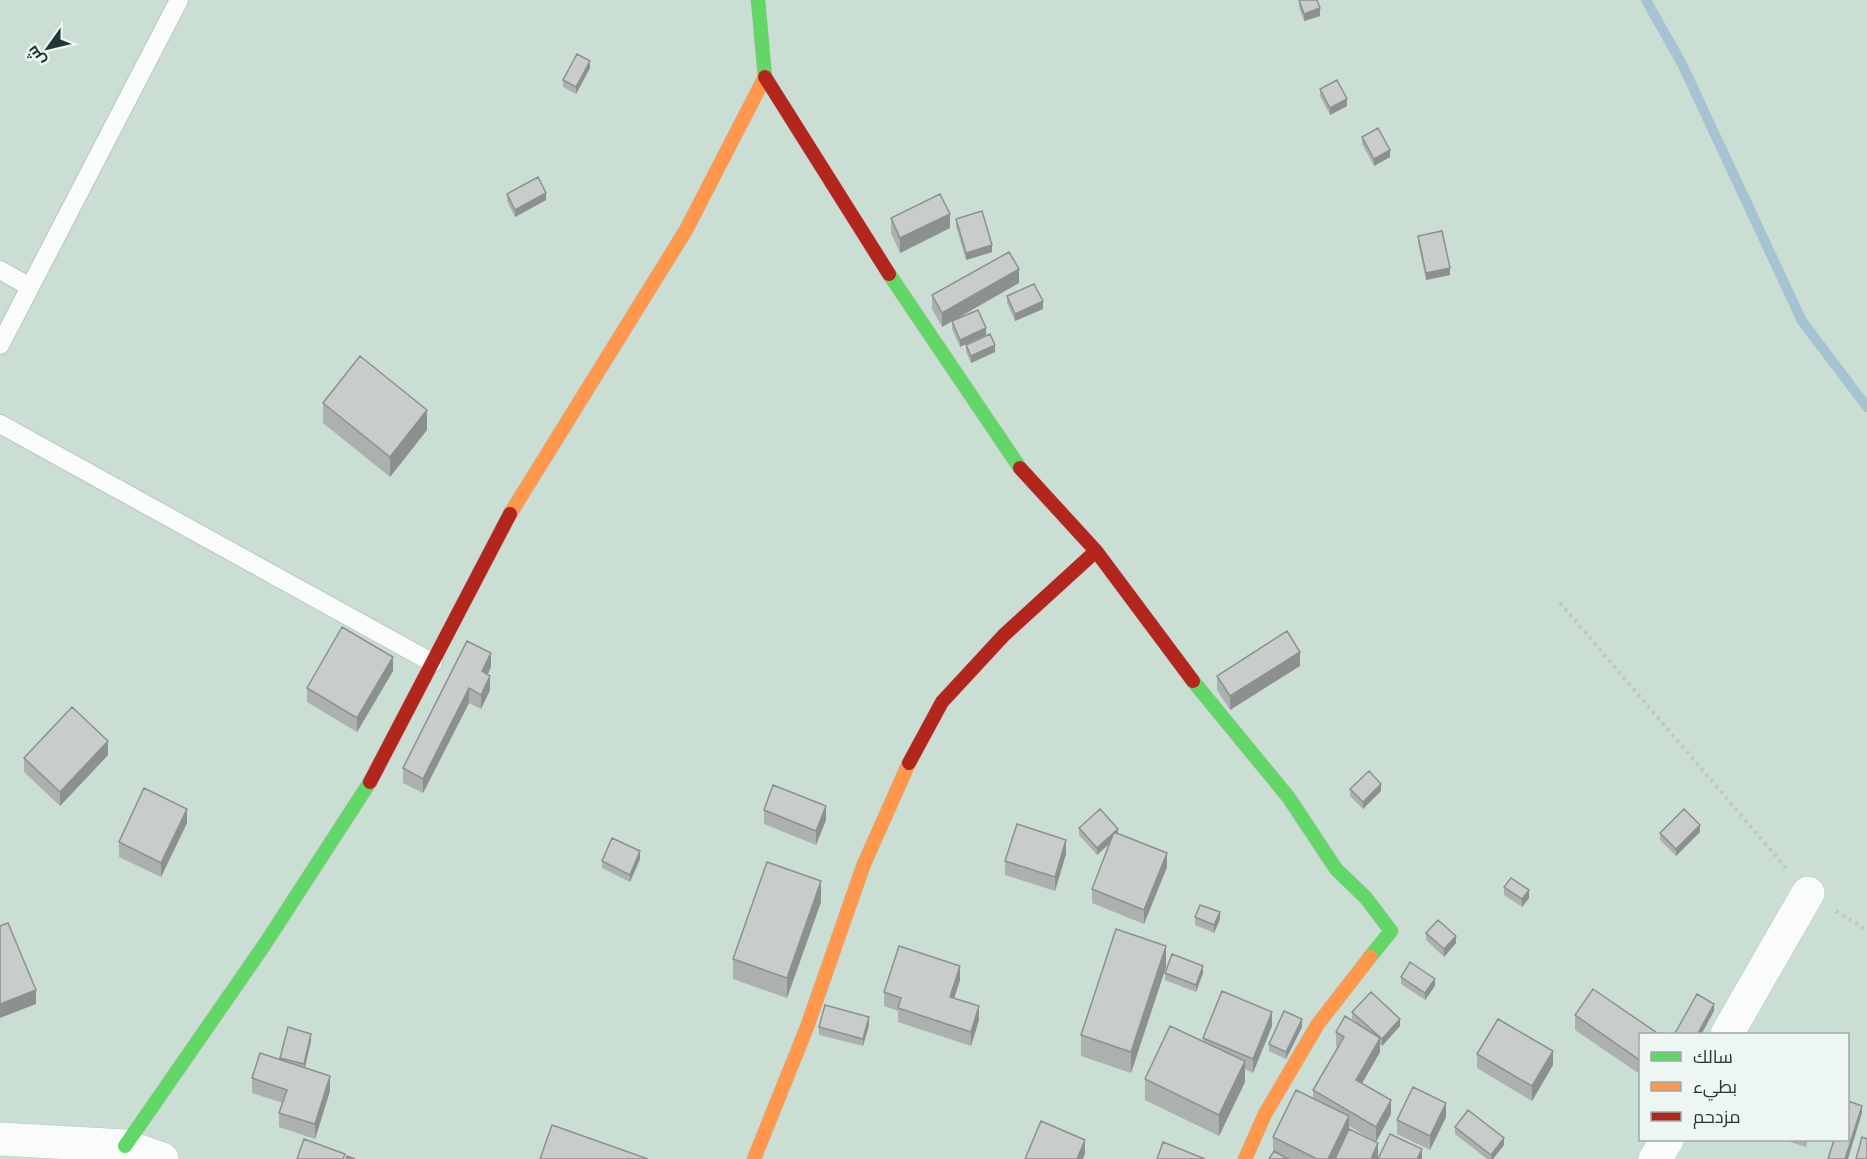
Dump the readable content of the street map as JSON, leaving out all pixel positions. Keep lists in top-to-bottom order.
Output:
{
  "legend": ["سالك", "بطيء", "مزدحم"],
  "north": "bottom left"
}
